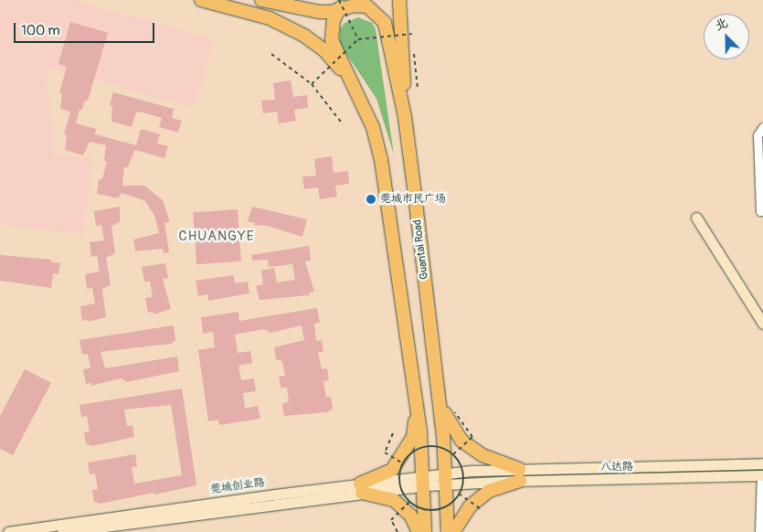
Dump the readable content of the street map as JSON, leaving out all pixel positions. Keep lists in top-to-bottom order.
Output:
{
  "streets": {
    "main road": ["Guantai Road"],
    "street": ["八达路", "莞城创业路"]
  },
  "crossings": [
    ["Guantai Road", "莞城创业路"],
    ["八达路", "莞城创业路"]
  ],
  "districts": ["CHUANGYE"],
  "places": ["莞城市民广场"],
  "scale_bar": "100 m",
  "north": "top left"
}
